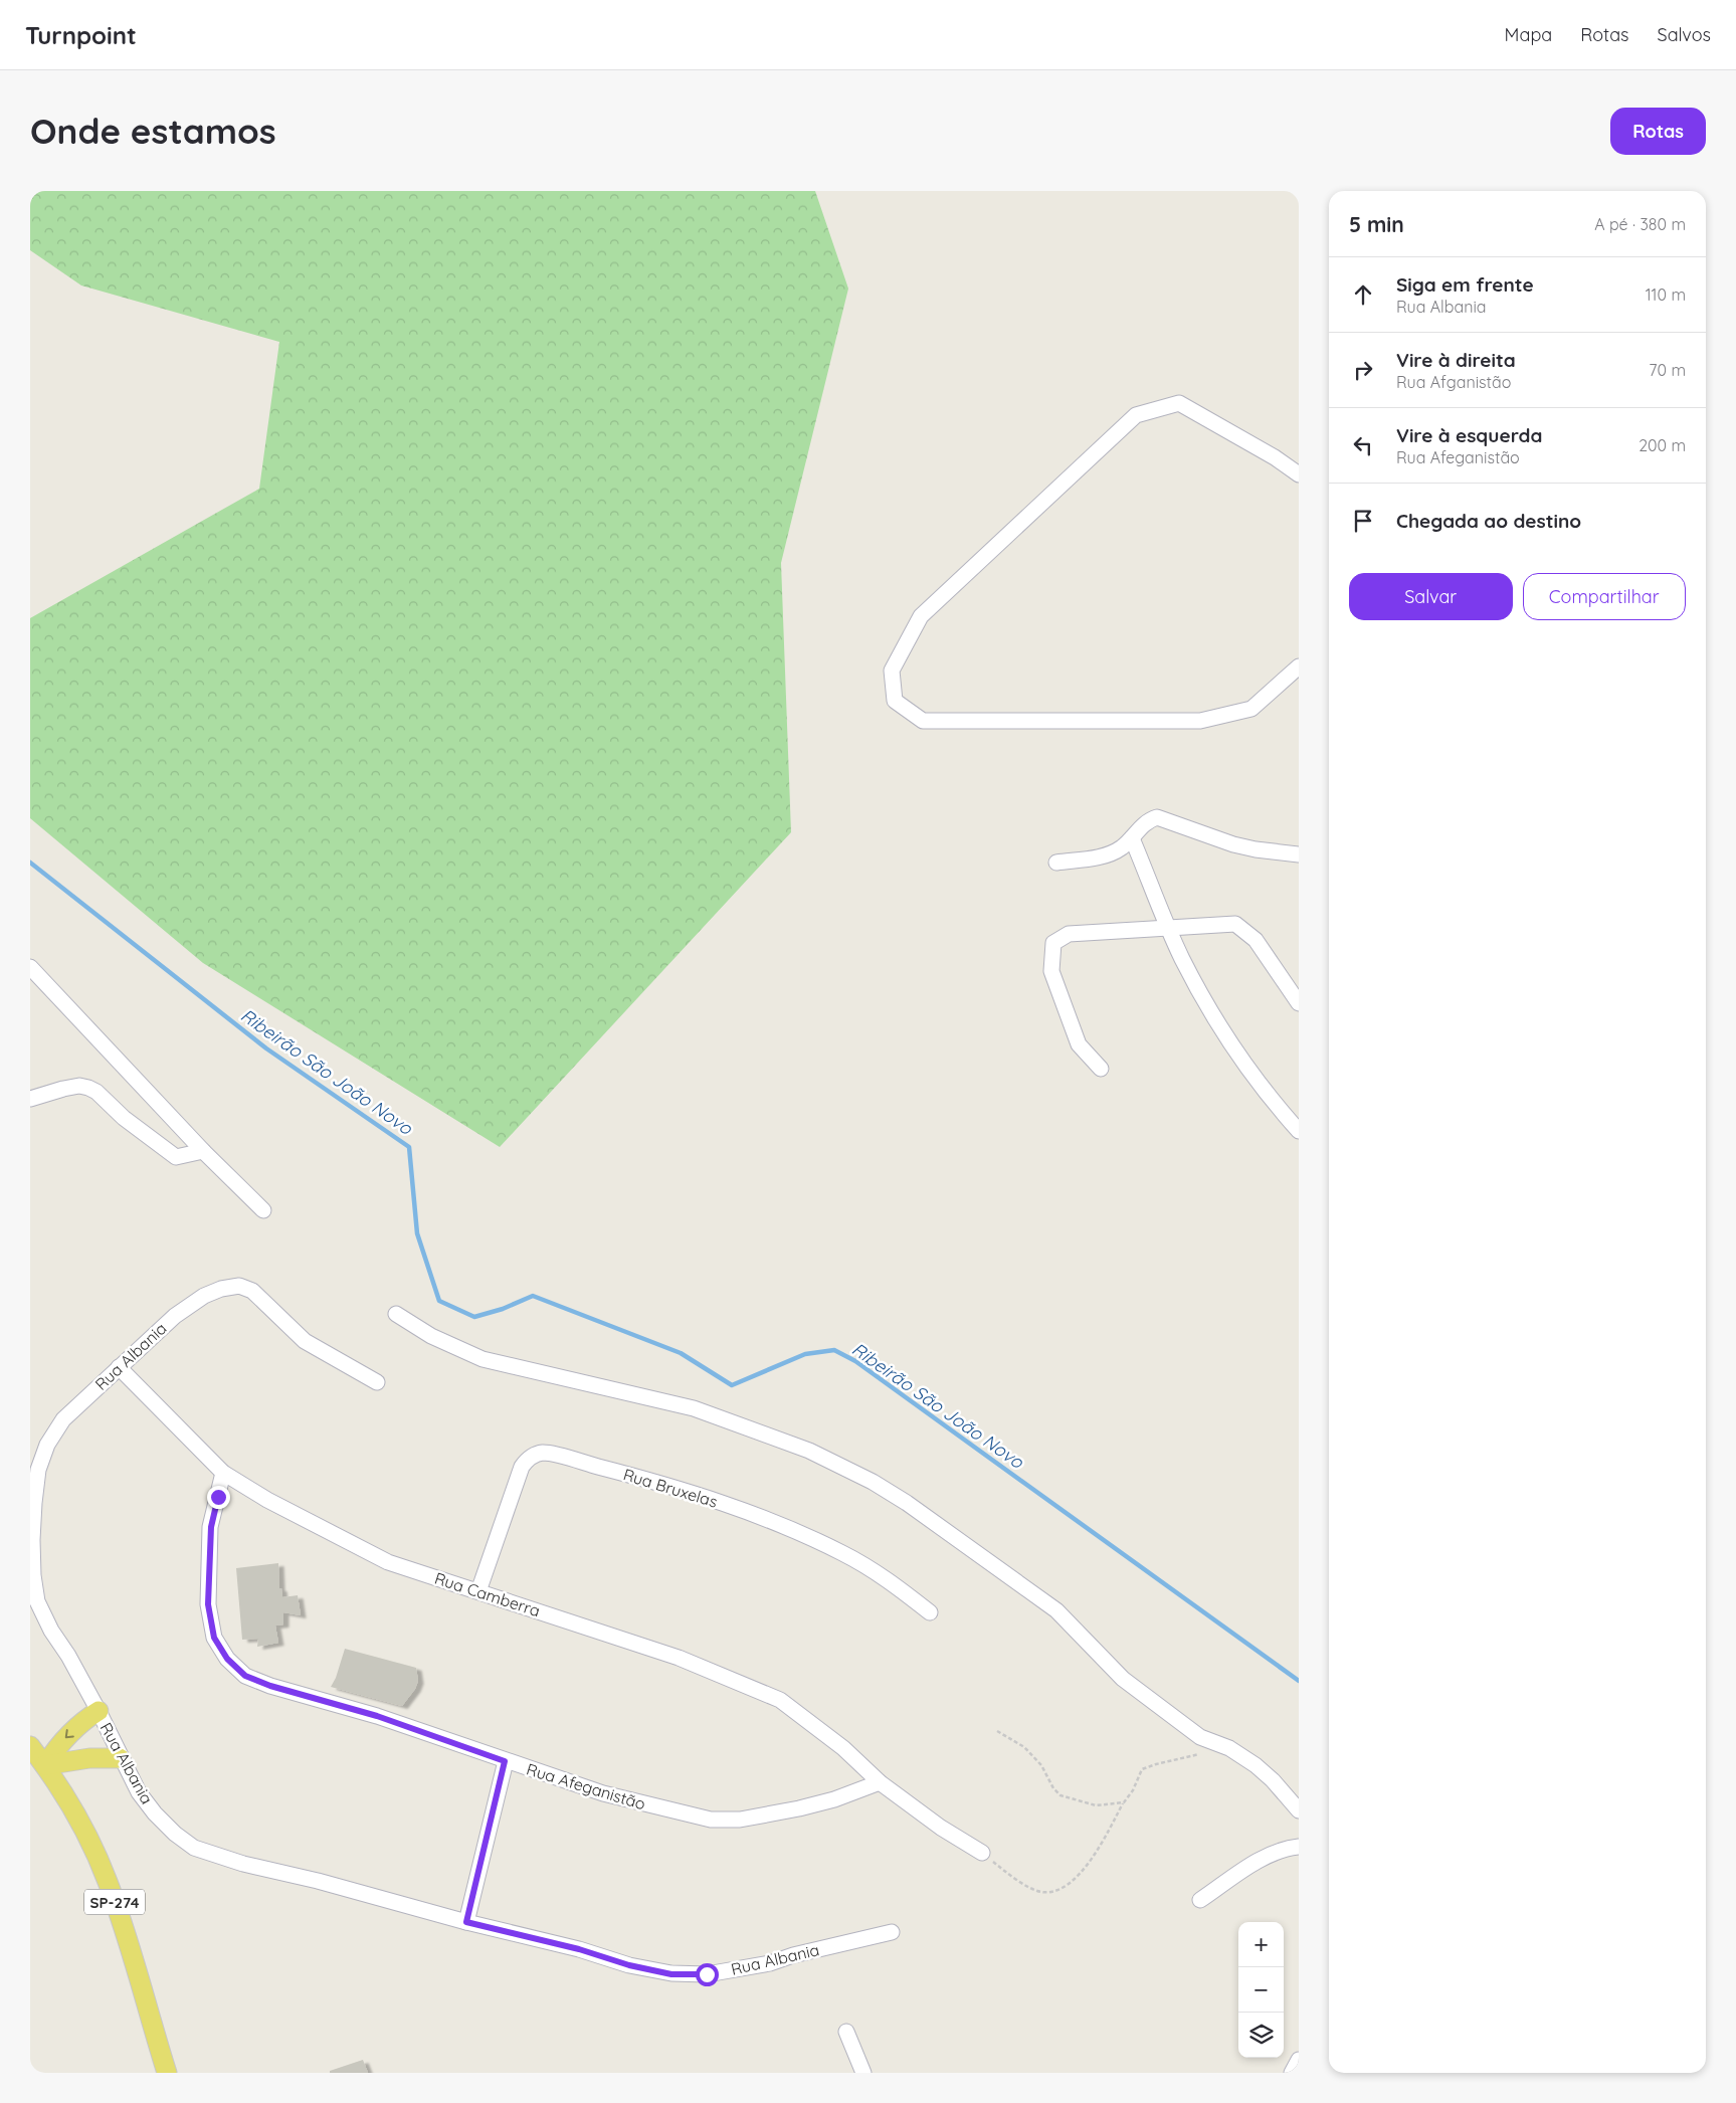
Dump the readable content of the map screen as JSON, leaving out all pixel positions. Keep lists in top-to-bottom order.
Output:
{
  "streets": {
    "main road": ["SP-274"],
    "street": [
      "Rua Albania",
      "Rua Bruxelas",
      "Rua Camberra",
      "Rua Afeganistão"
    ]
  },
  "crossings": [
    ["Rua Albania", "Rua Camberra"],
    ["Rua Bruxelas", "Rua Camberra"],
    ["Rua Camberra", "Rua Afeganistão"]
  ],
  "water": ["Ribeirão São João Novo"],
  "page": {
    "header": "Turnpoint",
    "nav": ["Mapa", "Rotas", "Salvos"],
    "buttons": [
      "Rotas",
      ["Salvar", "Compartilhar"]
    ],
    "title": "Onde estamos",
    "heading": ["5 min", "A pé · 380 m"],
    "list": [
      ["Siga em frente", "Rua Albania", "110 m"],
      ["Vire à direita", "Rua Afganistão", "70 m"],
      ["Vire à esquerda", "Rua Afeganistão", "200 m"],
      "Chegada ao destino"
    ],
    "map_buttons": ["+", "−"]
  }
}
